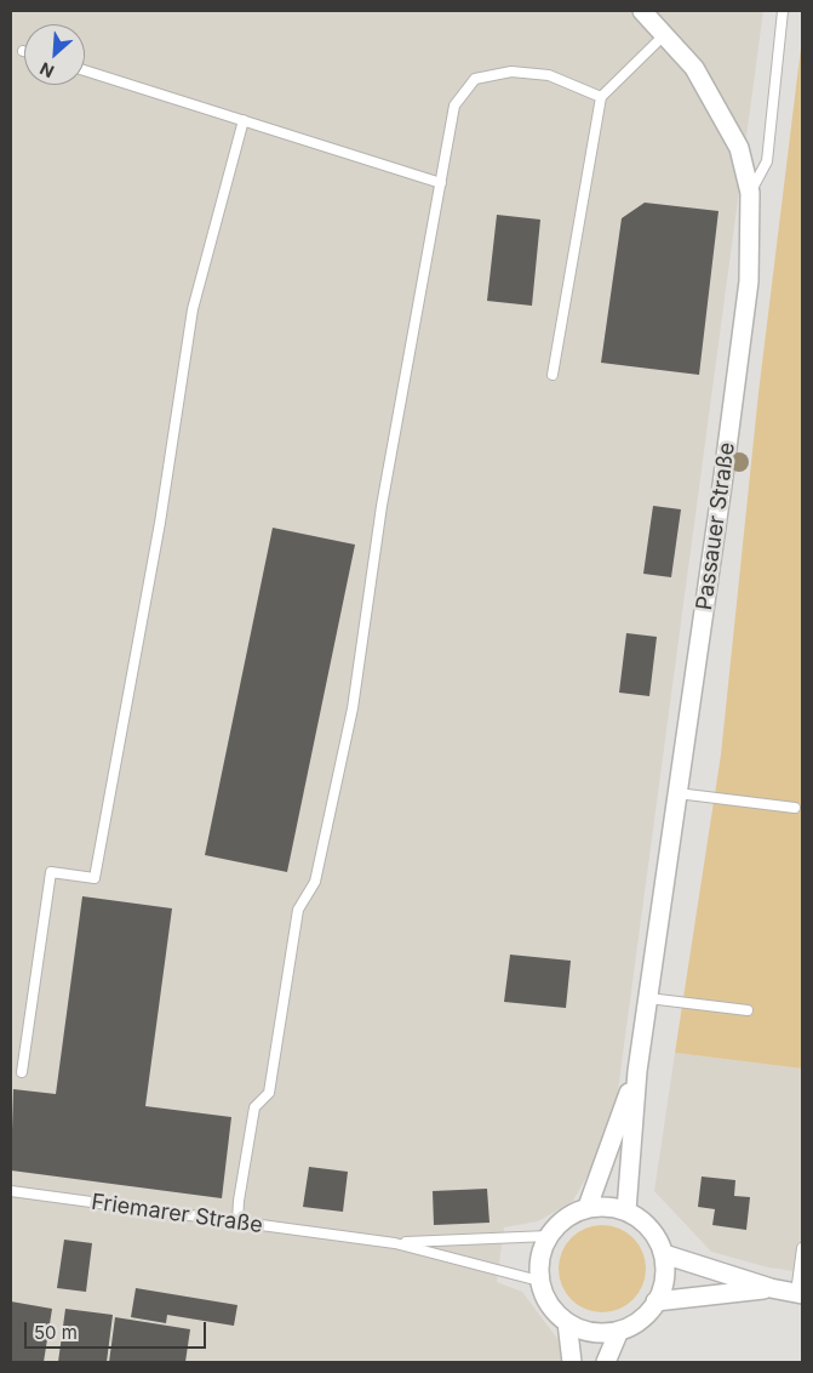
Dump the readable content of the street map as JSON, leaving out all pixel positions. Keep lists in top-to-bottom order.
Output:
{
  "streets": {
    "street": ["Passauer Straße"],
    "lane": ["Friemarer Straße"]
  },
  "scale_bar": "50 m",
  "north": "bottom left"
}
